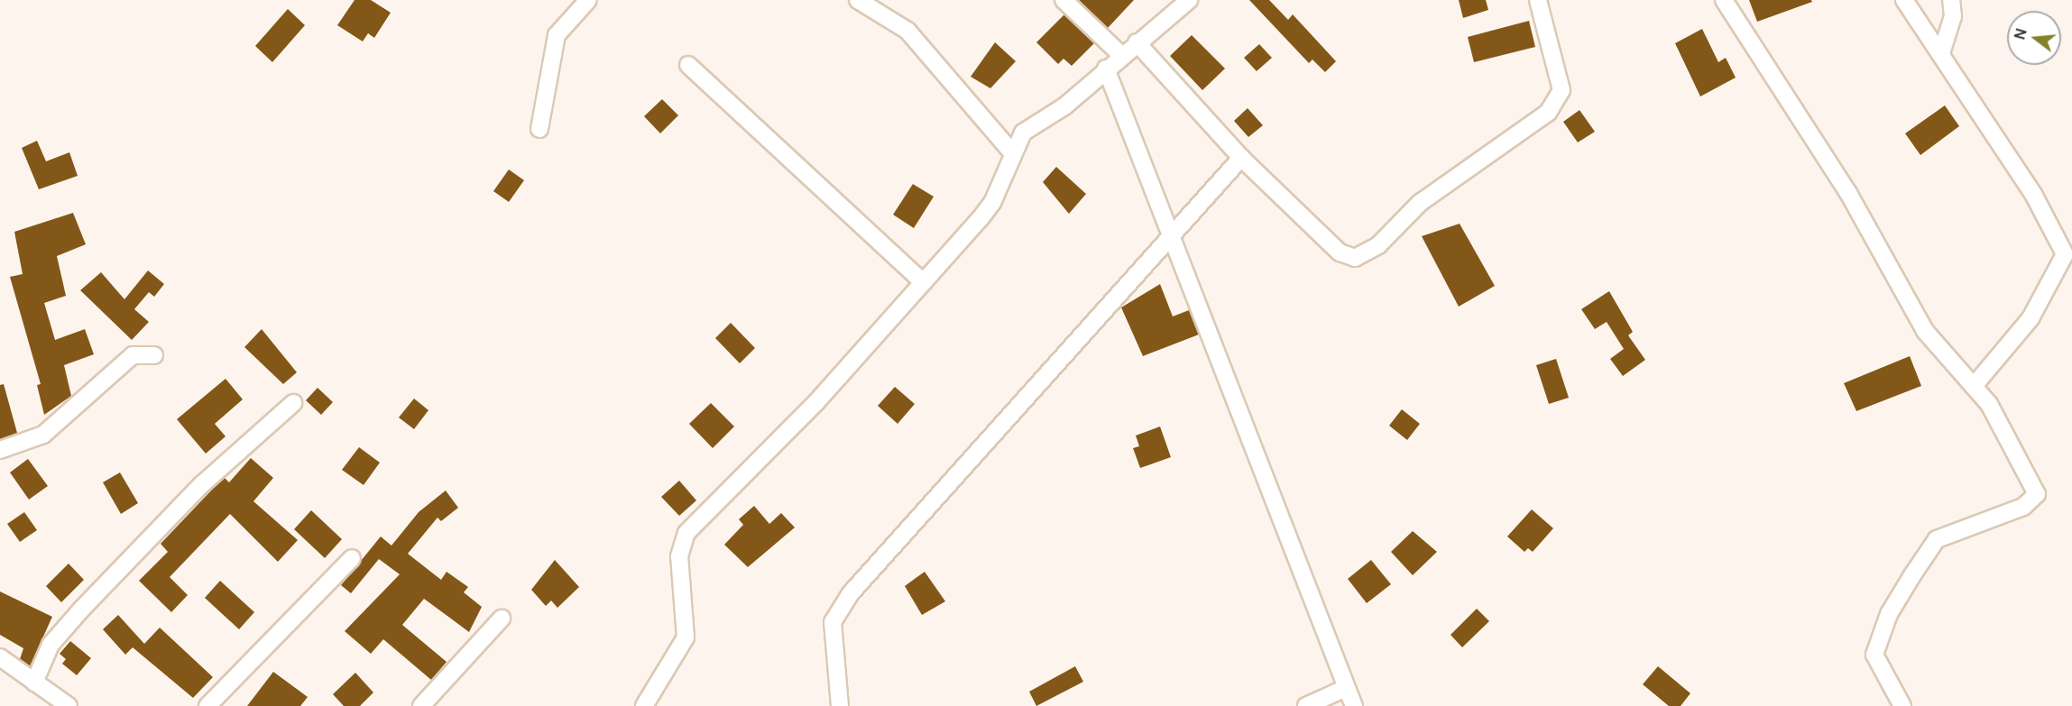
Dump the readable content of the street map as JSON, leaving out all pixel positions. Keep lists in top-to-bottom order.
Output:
{
  "north": "left"
}
